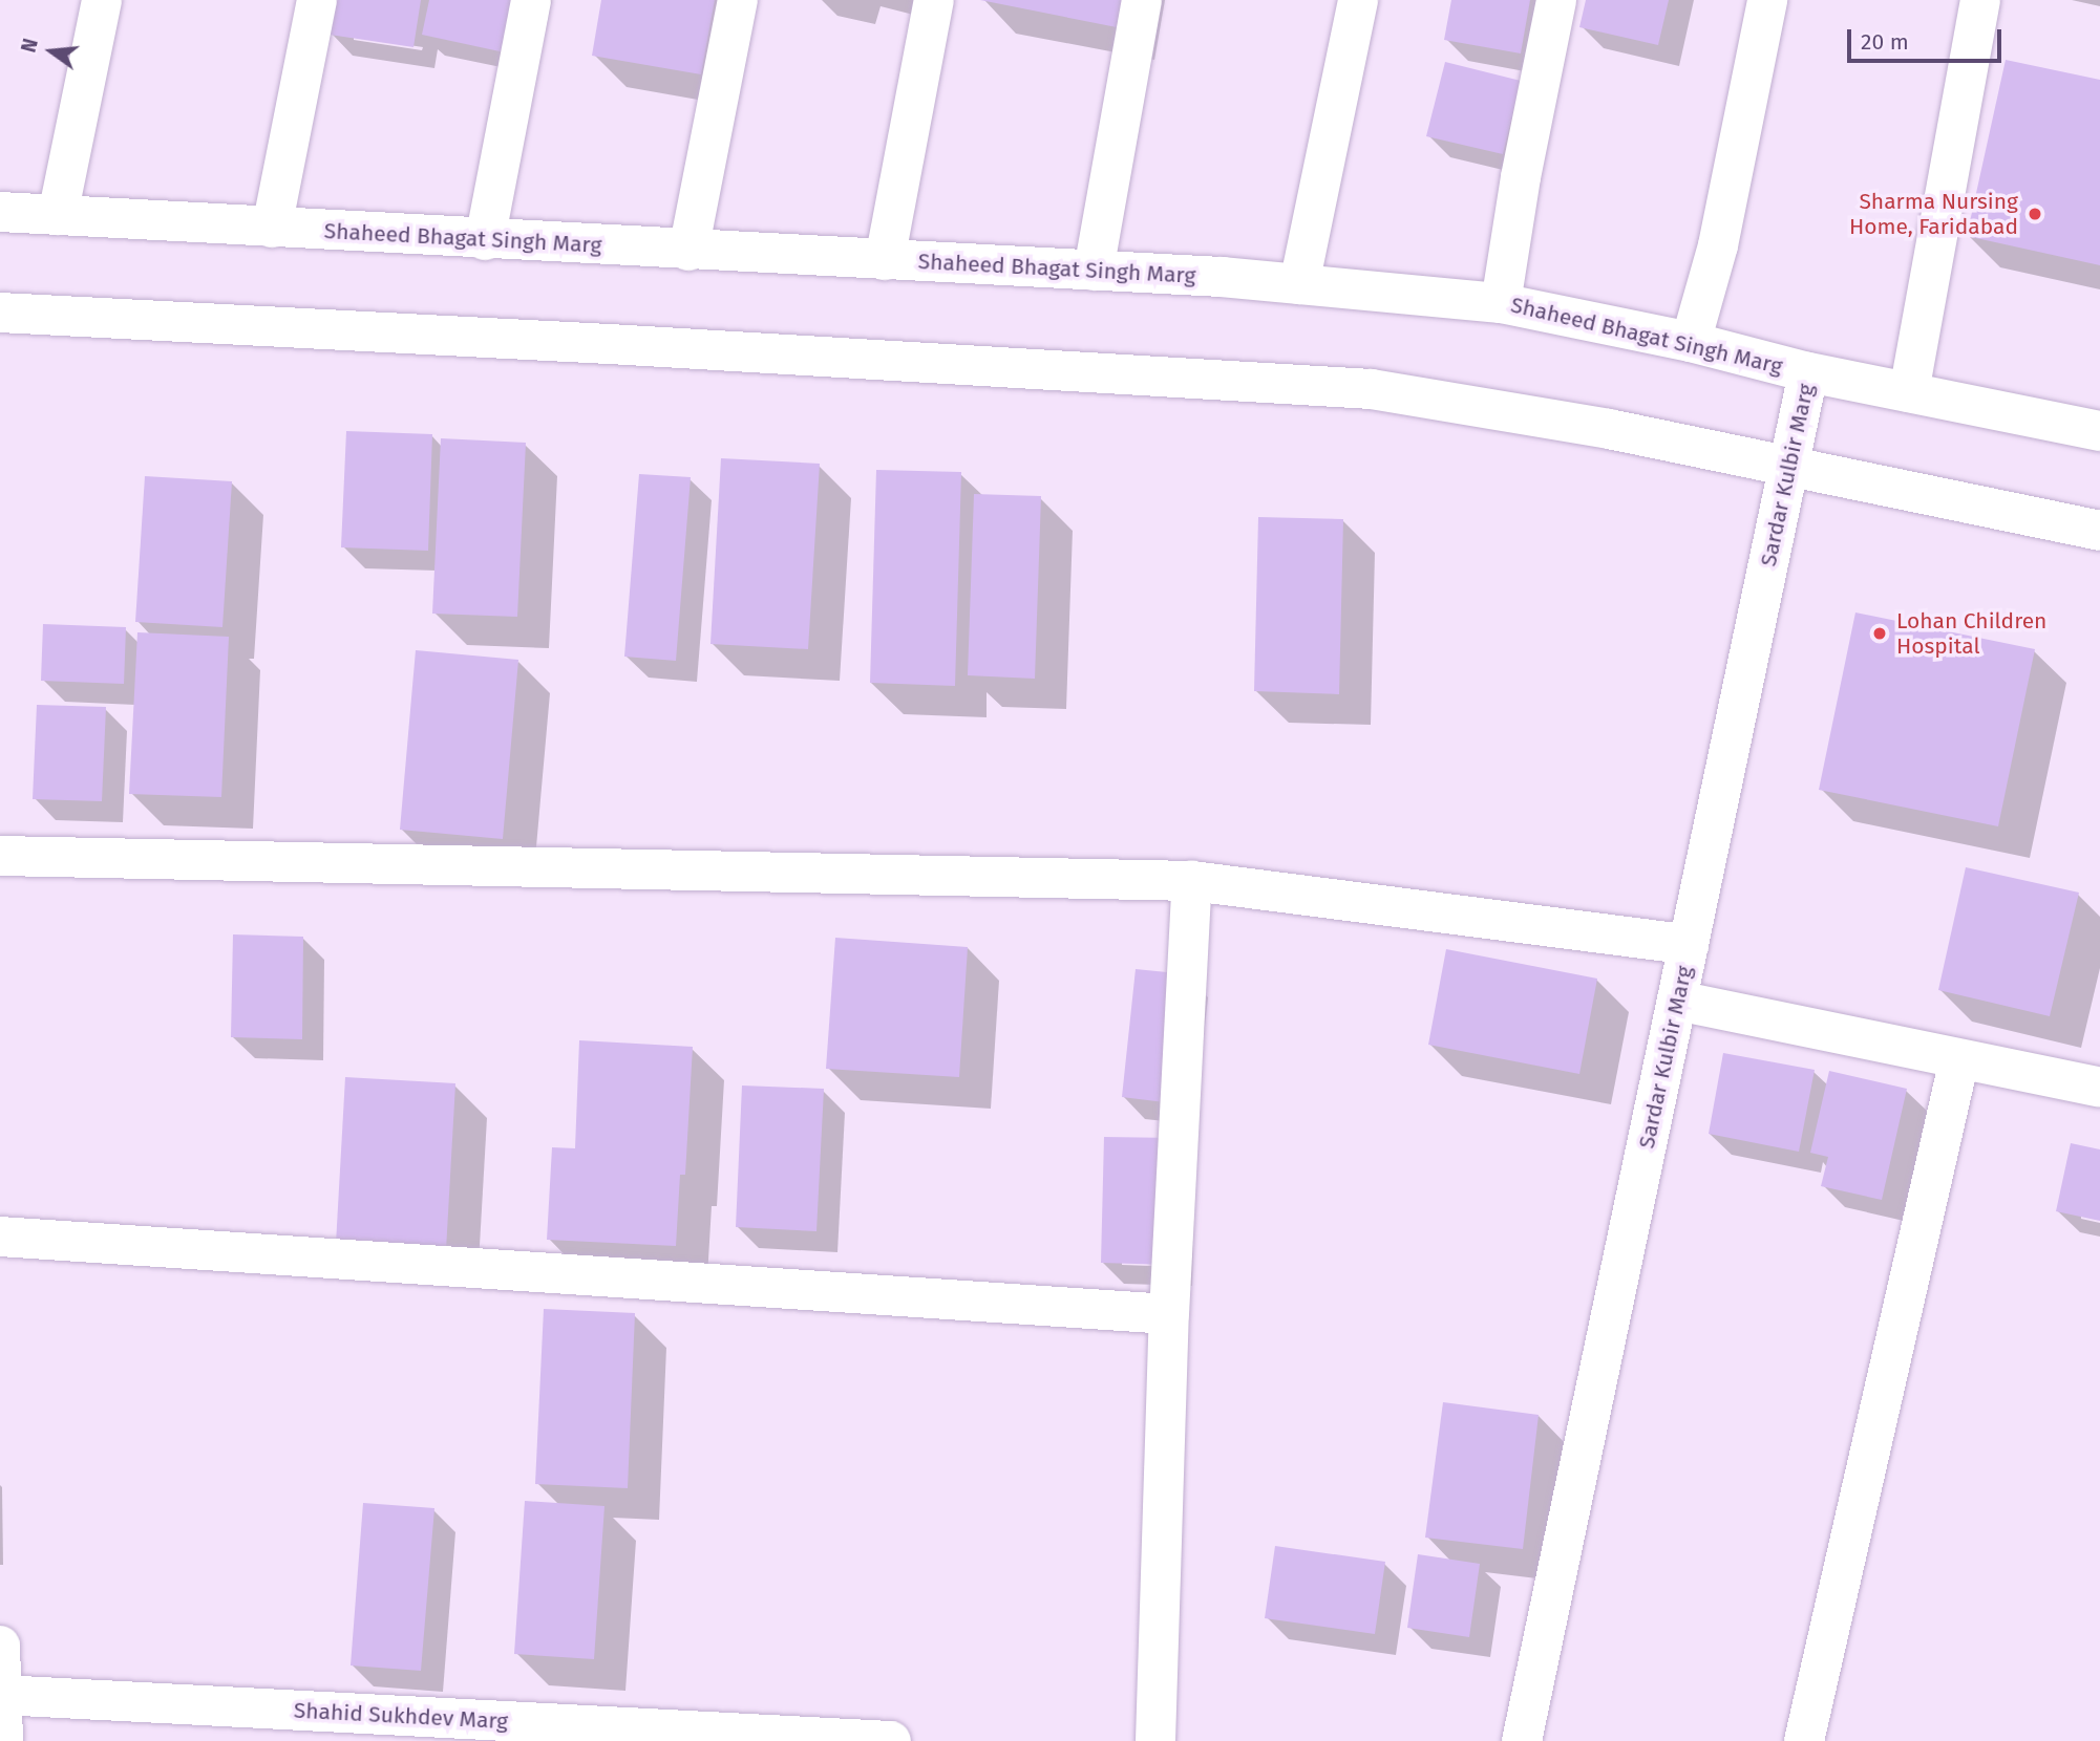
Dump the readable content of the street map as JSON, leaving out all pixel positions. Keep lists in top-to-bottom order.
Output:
{
  "streets": {
    "street": ["Shaheed Bhagat Singh Marg", "Sardar Kulbir Marg", "Shahid Sukhdev Marg"]
  },
  "crossings": [
    ["Shaheed Bhagat Singh Marg", "Sardar Kulbir Marg"]
  ],
  "places": ["Sharma Nursing Home, Faridabad", "Lohan Children Hospital"],
  "scale_bar": "20 m",
  "north": "left"
}
